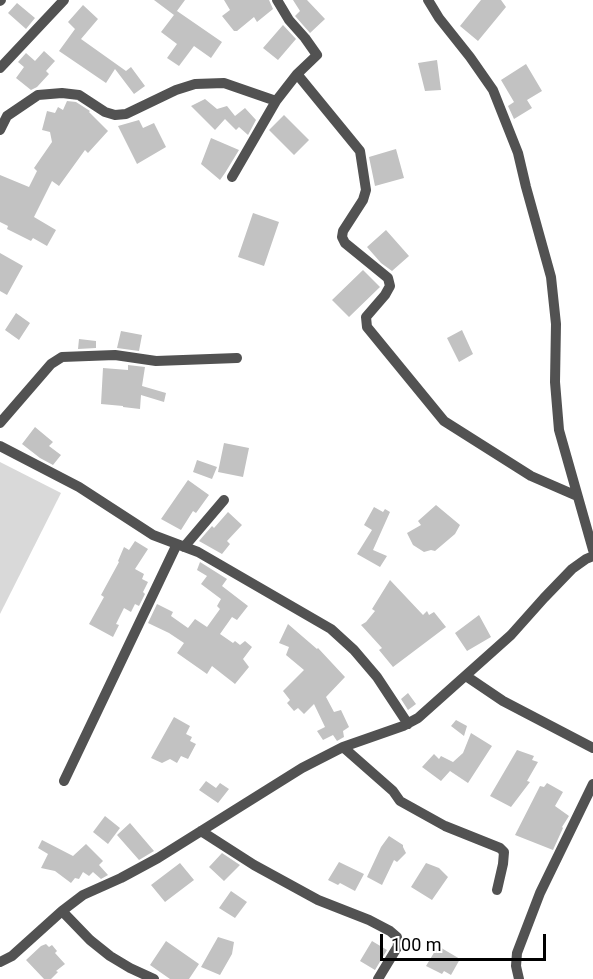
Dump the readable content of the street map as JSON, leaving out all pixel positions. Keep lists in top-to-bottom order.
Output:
{
  "scale_bar": "100 m"
}
